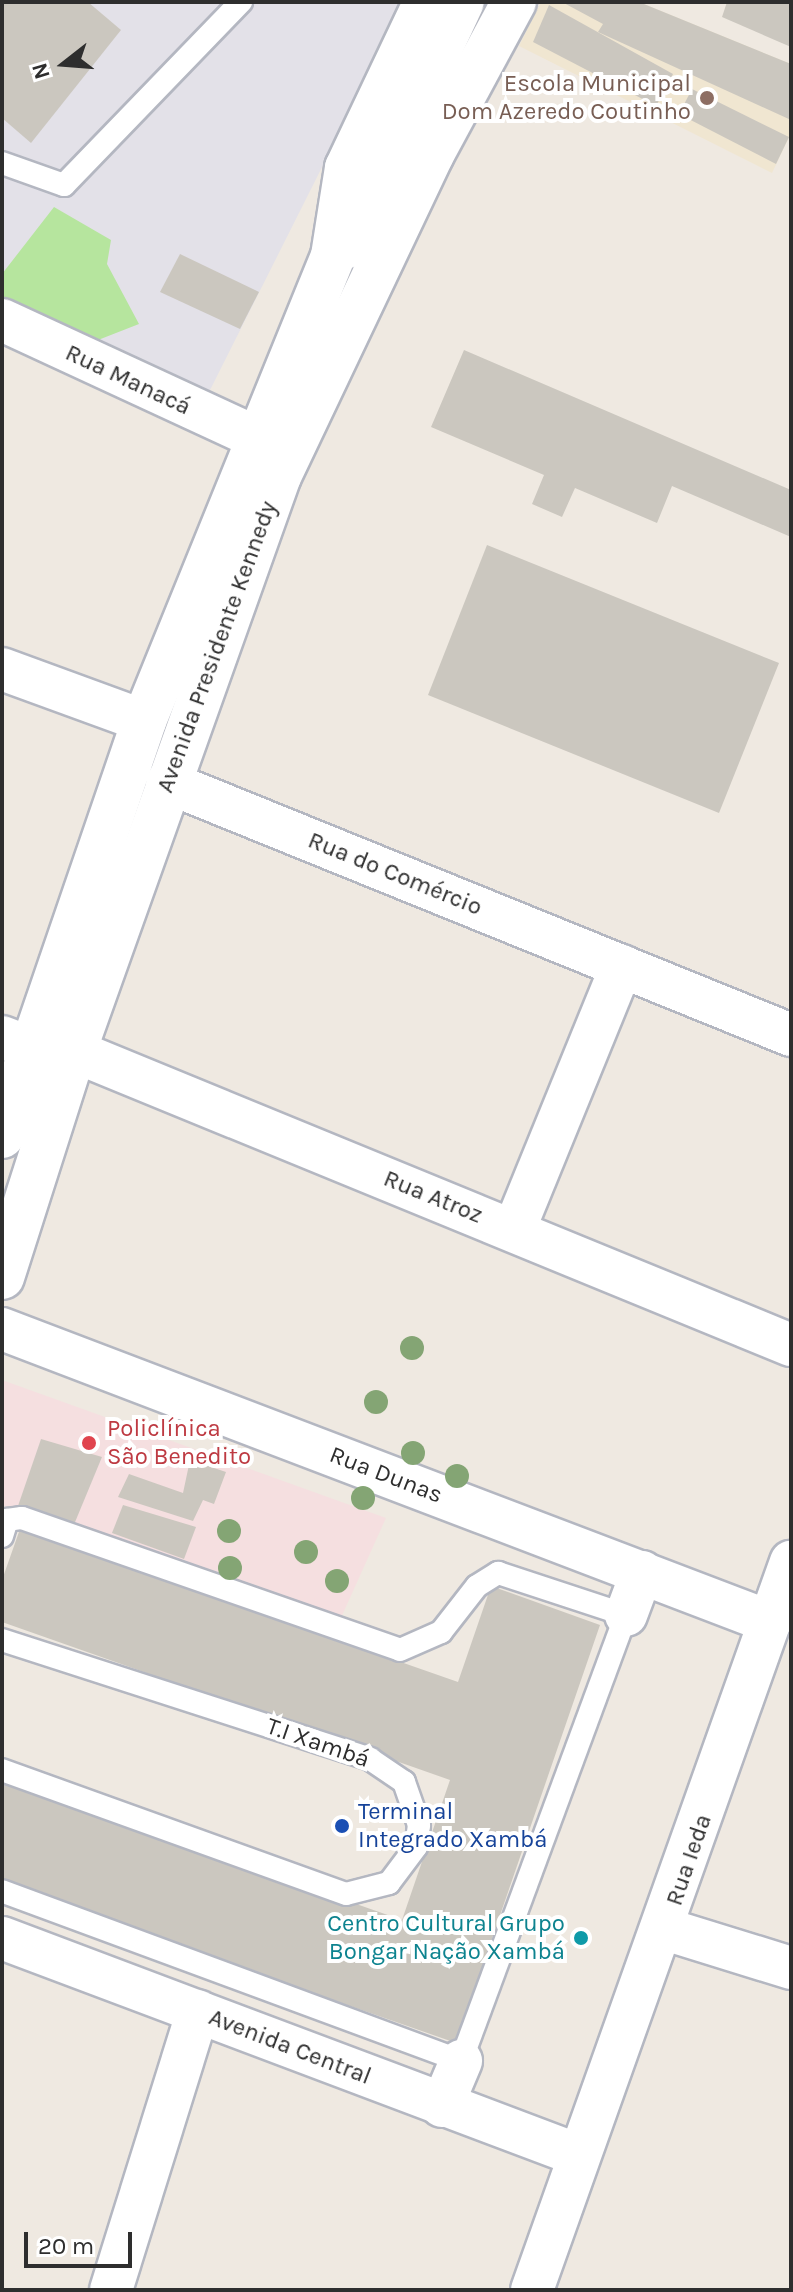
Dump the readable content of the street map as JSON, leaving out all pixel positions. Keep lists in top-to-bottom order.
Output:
{
  "streets": {
    "main road": ["Avenida Presidente Kennedy"],
    "street": [
      "Rua Manacá",
      "Rua do Comércio",
      "Rua Atroz",
      "Rua Dunas",
      "Rua Ieda",
      "Avenida Central"
    ],
    "lane": ["T.I Xambá"]
  },
  "crossings": [
    ["Rua Manacá", "Avenida Presidente Kennedy"],
    ["Avenida Presidente Kennedy", "Rua do Comércio"],
    ["Avenida Presidente Kennedy", "Rua Atroz"],
    ["Rua Dunas", "Rua Ieda"],
    ["Rua Ieda", "Avenida Central"]
  ],
  "places": [
    "Escola Municipal Dom Azeredo Coutinho",
    "Policlínica São Benedito",
    "Terminal Integrado Xambá",
    "Centro Cultural Grupo Bongar Nação Xambá"
  ],
  "scale_bar": "20 m",
  "north": "left"
}
